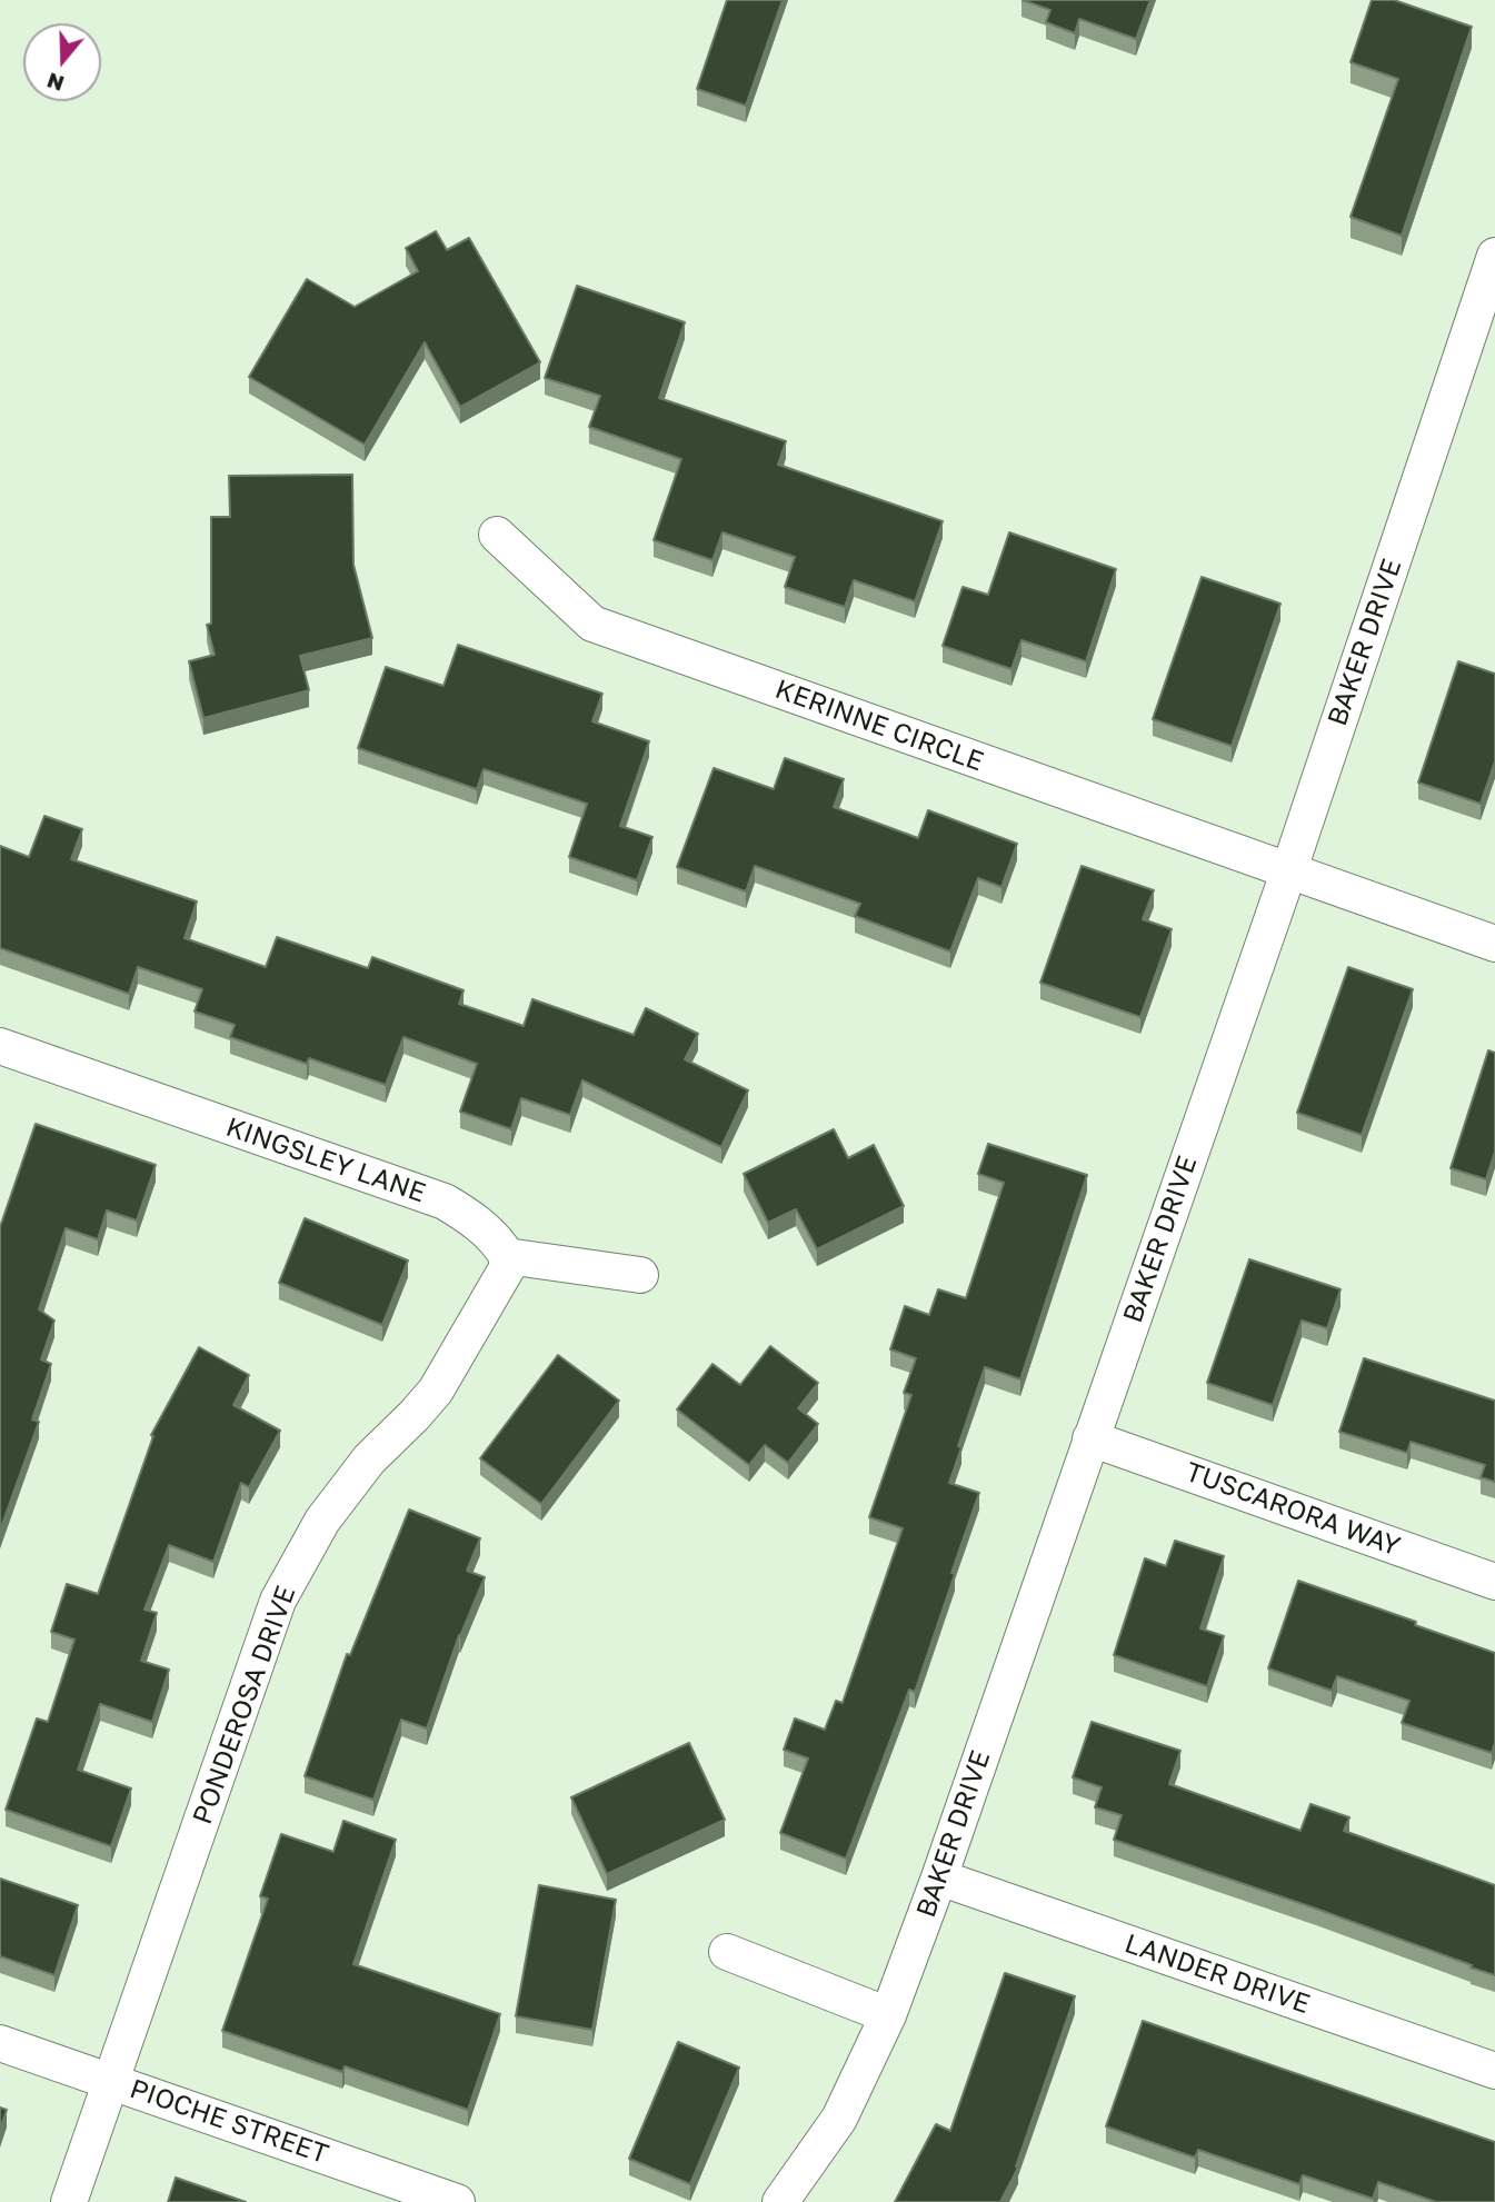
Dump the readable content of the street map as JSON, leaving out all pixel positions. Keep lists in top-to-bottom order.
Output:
{
  "streets": {
    "street": [
      "BAKER DRIVE",
      "KERINNE CIRCLE",
      "KINGSLEY LANE",
      "TUSCARORA WAY",
      "PONDEROSA DRIVE",
      "LANDER DRIVE",
      "PIOCHE STREET"
    ]
  },
  "crossings": [
    ["BAKER DRIVE", "KERINNE CIRCLE"],
    ["BAKER DRIVE", "TUSCARORA WAY"],
    ["BAKER DRIVE", "LANDER DRIVE"],
    ["KINGSLEY LANE", "PONDEROSA DRIVE"],
    ["PONDEROSA DRIVE", "PIOCHE STREET"]
  ],
  "north": "bottom"
}
